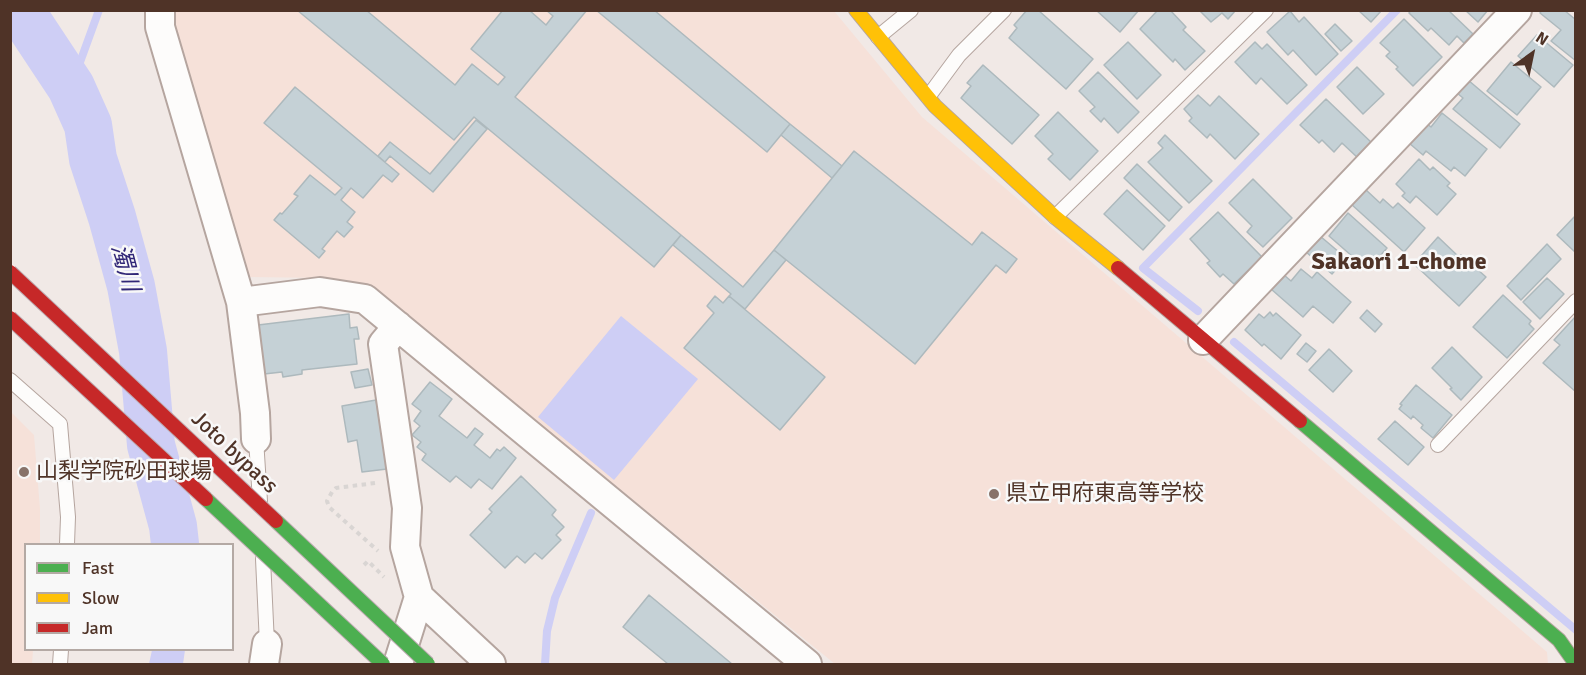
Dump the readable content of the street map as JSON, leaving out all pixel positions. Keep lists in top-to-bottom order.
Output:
{
  "streets": {
    "main road": ["Joto bypass"]
  },
  "districts": ["Sakaori 1-chome"],
  "water": ["濁川"],
  "places": ["山梨学院砂田球場", "県立甲府東高等学校"],
  "legend": ["Fast", "Slow", "Jam"],
  "north": "top right"
}
